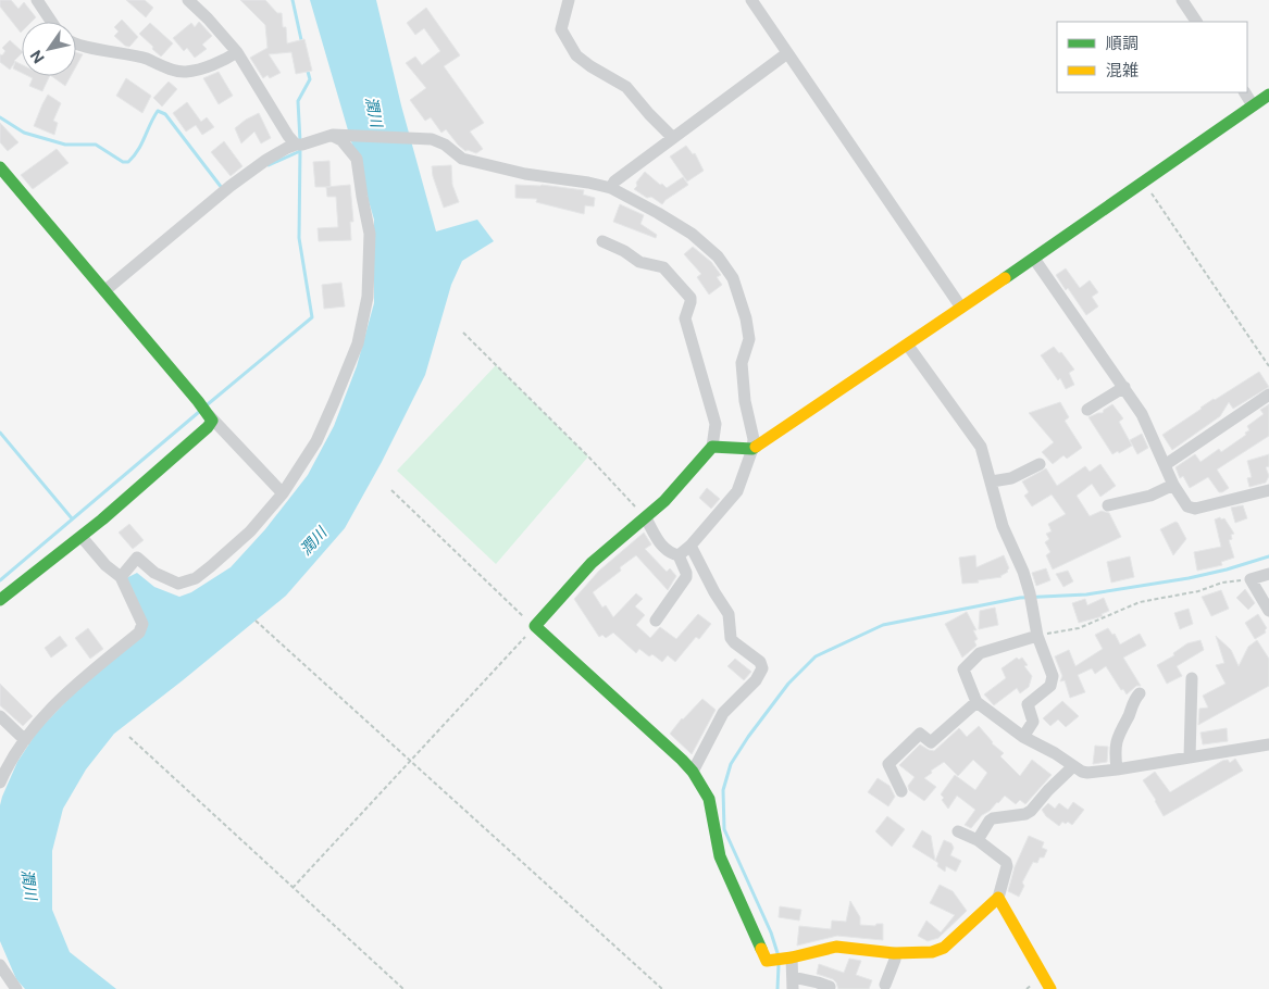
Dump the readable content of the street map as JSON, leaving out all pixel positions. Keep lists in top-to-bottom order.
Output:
{
  "water": ["潤川"],
  "legend": ["順調", "混雑"],
  "north": "bottom left"
}
